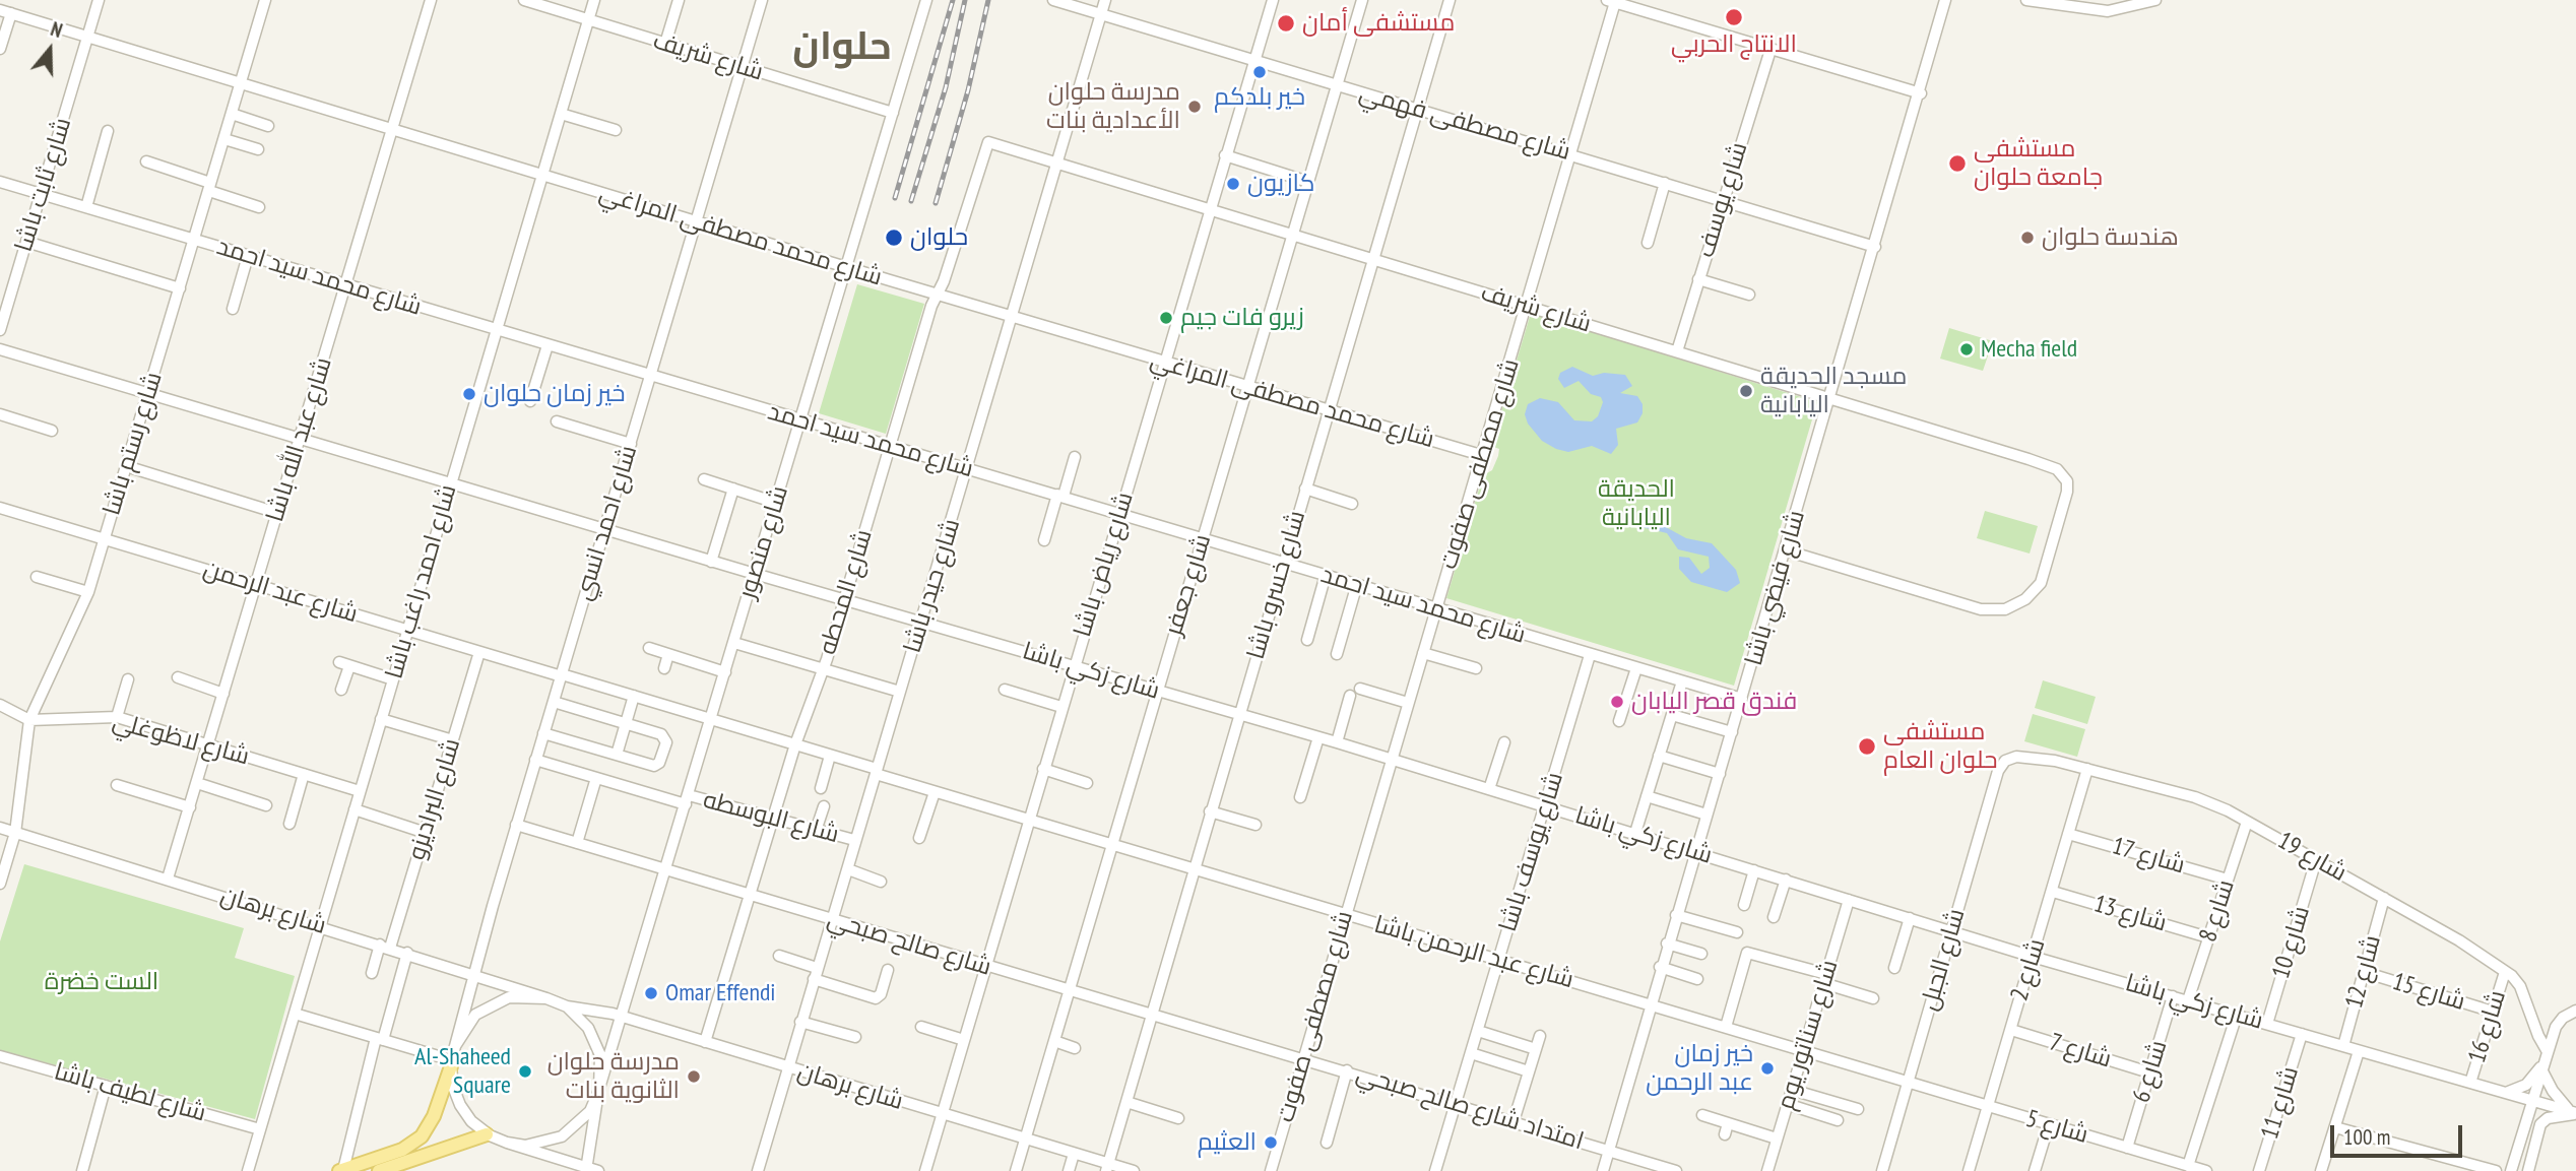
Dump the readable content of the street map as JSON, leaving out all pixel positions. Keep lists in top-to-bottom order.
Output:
{
  "streets": {
    "street": [
      "شارع شريف",
      "شارع مصطفى فهمي",
      "شارع ثابت باشا",
      "شارع يوسف",
      "شارع محمد مصطفى المراغي",
      "شارع محمد سيد احمد",
      "شارع عبد الله باشا",
      "شارع رستم باشا",
      "شارع مصطفى صفوت",
      "شارع احمد انسي",
      "شارع منصور",
      "شارع رياض باشا",
      "شارع احمد راغب باشا",
      "شارع جعفر",
      "شارع خسرو باشا",
      "شارع حيدر باشا",
      "شارع فيضي باشا",
      "شارع عبد الرحمن",
      "شارع المحطه",
      "شارع زكي باشا",
      "شارع لاظوغلي",
      "شارع البراديزو",
      "شارع البوسطه",
      "شارع يوسف باشا",
      "شارع 17",
      "شارع 19",
      "شارع برهان",
      "شارع 8",
      "شارع 13",
      "شارع 10",
      "شارع صالح صبحي",
      "شارع عبد الرحمن باشا",
      "شارع الجبل",
      "شارع 2",
      "شارع 12",
      "شارع 15",
      "شارع 16",
      "شارع سناتور يوم",
      "شارع 7",
      "شارع 6",
      "شارع لطيف باشا",
      "شارع 11",
      "امتداد شارع صالح صبحي",
      "شارع 5"
    ]
  },
  "crossings": [
    ["شارع شريف", "شارع يوسف"],
    ["شارع شريف", "شارع مصطفى صفوت"],
    ["شارع شريف", "شارع احمد انسي"],
    ["شارع شريف", "شارع منصور"],
    ["شارع شريف", "شارع رياض باشا"],
    ["شارع شريف", "شارع احمد راغب باشا"],
    ["شارع شريف", "شارع جعفر"],
    ["شارع شريف", "شارع خسرو باشا"],
    ["شارع شريف", "شارع حيدر باشا"],
    ["شارع شريف", "شارع فيضي باشا"],
    ["شارع شريف", "شارع المحطه"],
    ["شارع مصطفى فهمي", "شارع يوسف"],
    ["شارع مصطفى فهمي", "شارع مصطفى صفوت"],
    ["شارع مصطفى فهمي", "شارع رياض باشا"],
    ["شارع مصطفى فهمي", "شارع جعفر"],
    ["شارع مصطفى فهمي", "شارع خسرو باشا"],
    ["شارع مصطفى فهمي", "شارع حيدر باشا"],
    ["شارع مصطفى فهمي", "شارع فيضي باشا"],
    ["شارع ثابت باشا", "شارع محمد مصطفى المراغي"],
    ["شارع ثابت باشا", "شارع محمد سيد احمد"],
    ["شارع محمد مصطفى المراغي", "شارع عبد الله باشا"],
    ["شارع محمد مصطفى المراغي", "شارع رستم باشا"],
    ["شارع محمد مصطفى المراغي", "شارع مصطفى صفوت"],
    ["شارع محمد مصطفى المراغي", "شارع احمد انسي"],
    ["شارع محمد مصطفى المراغي", "شارع منصور"],
    ["شارع محمد مصطفى المراغي", "شارع رياض باشا"],
    ["شارع محمد مصطفى المراغي", "شارع احمد راغب باشا"],
    ["شارع محمد مصطفى المراغي", "شارع جعفر"],
    ["شارع محمد مصطفى المراغي", "شارع خسرو باشا"],
    ["شارع محمد مصطفى المراغي", "شارع حيدر باشا"],
    ["شارع محمد مصطفى المراغي", "شارع المحطه"],
    ["شارع محمد سيد احمد", "شارع عبد الله باشا"],
    ["شارع محمد سيد احمد", "شارع رستم باشا"],
    ["شارع محمد سيد احمد", "شارع مصطفى صفوت"],
    ["شارع محمد سيد احمد", "شارع احمد انسي"],
    ["شارع محمد سيد احمد", "شارع منصور"],
    ["شارع محمد سيد احمد", "شارع رياض باشا"],
    ["شارع محمد سيد احمد", "شارع احمد راغب باشا"],
    ["شارع محمد سيد احمد", "شارع جعفر"],
    ["شارع محمد سيد احمد", "شارع خسرو باشا"],
    ["شارع محمد سيد احمد", "شارع حيدر باشا"],
    ["شارع محمد سيد احمد", "شارع فيضي باشا"],
    ["شارع محمد سيد احمد", "شارع المحطه"],
    ["شارع محمد سيد احمد", "شارع يوسف باشا"],
    ["شارع عبد الله باشا", "شارع عبد الرحمن"],
    ["شارع عبد الله باشا", "شارع زكي باشا"],
    ["شارع عبد الله باشا", "شارع لاظوغلي"],
    ["شارع عبد الله باشا", "شارع برهان"],
    ["شارع رستم باشا", "شارع عبد الرحمن"],
    ["شارع رستم باشا", "شارع زكي باشا"],
    ["شارع رستم باشا", "شارع لاظوغلي"],
    ["شارع رستم باشا", "شارع برهان"],
    ["شارع مصطفى صفوت", "شارع زكي باشا"],
    ["شارع مصطفى صفوت", "شارع صالح صبحي"],
    ["شارع مصطفى صفوت", "شارع عبد الرحمن باشا"],
    ["شارع مصطفى صفوت", "امتداد شارع صالح صبحي"],
    ["شارع احمد انسي", "شارع منصور"],
    ["شارع احمد انسي", "شارع عبد الرحمن"],
    ["شارع احمد انسي", "شارع زكي باشا"],
    ["شارع احمد انسي", "شارع البوسطه"],
    ["شارع احمد انسي", "شارع برهان"],
    ["شارع احمد انسي", "شارع صالح صبحي"],
    ["شارع منصور", "شارع عبد الرحمن"],
    ["شارع منصور", "شارع زكي باشا"],
    ["شارع منصور", "شارع البوسطه"],
    ["شارع منصور", "شارع برهان"],
    ["شارع منصور", "شارع صالح صبحي"],
    ["شارع منصور", "شارع عبد الرحمن باشا"],
    ["شارع رياض باشا", "شارع زكي باشا"],
    ["شارع رياض باشا", "شارع برهان"],
    ["شارع رياض باشا", "شارع صالح صبحي"],
    ["شارع رياض باشا", "شارع عبد الرحمن باشا"],
    ["شارع احمد راغب باشا", "شارع عبد الرحمن"],
    ["شارع احمد راغب باشا", "شارع زكي باشا"],
    ["شارع احمد راغب باشا", "شارع لاظوغلي"],
    ["شارع احمد راغب باشا", "شارع برهان"],
    ["شارع احمد راغب باشا", "شارع لطيف باشا"],
    ["شارع جعفر", "شارع زكي باشا"],
    ["شارع جعفر", "شارع برهان"],
    ["شارع جعفر", "شارع صالح صبحي"],
    ["شارع جعفر", "شارع عبد الرحمن باشا"],
    ["شارع خسرو باشا", "شارع زكي باشا"],
    ["شارع خسرو باشا", "شارع برهان"],
    ["شارع خسرو باشا", "شارع صالح صبحي"],
    ["شارع خسرو باشا", "شارع عبد الرحمن باشا"],
    ["شارع حيدر باشا", "شارع زكي باشا"],
    ["شارع حيدر باشا", "شارع البوسطه"],
    ["شارع حيدر باشا", "شارع برهان"],
    ["شارع حيدر باشا", "شارع صالح صبحي"],
    ["شارع حيدر باشا", "شارع عبد الرحمن باشا"],
    ["شارع فيضي باشا", "شارع زكي باشا"],
    ["شارع فيضي باشا", "شارع عبد الرحمن باشا"],
    ["شارع فيضي باشا", "امتداد شارع صالح صبحي"],
    ["شارع عبد الرحمن", "شارع البراديزو"],
    ["شارع عبد الرحمن", "شارع عبد الرحمن باشا"],
    ["شارع المحطه", "شارع زكي باشا"],
    ["شارع المحطه", "شارع البوسطه"],
    ["شارع المحطه", "شارع برهان"],
    ["شارع المحطه", "شارع صالح صبحي"],
    ["شارع المحطه", "شارع عبد الرحمن باشا"],
    ["شارع زكي باشا", "شارع يوسف باشا"],
    ["شارع زكي باشا", "شارع 8"],
    ["شارع زكي باشا", "شارع 10"],
    ["شارع زكي باشا", "شارع الجبل"],
    ["شارع زكي باشا", "شارع 2"],
    ["شارع زكي باشا", "شارع 12"],
    ["شارع زكي باشا", "شارع 16"],
    ["شارع زكي باشا", "شارع سناتور يوم"],
    ["شارع زكي باشا", "شارع 6"],
    ["شارع زكي باشا", "شارع 11"],
    ["شارع البراديزو", "شارع برهان"],
    ["شارع يوسف باشا", "شارع عبد الرحمن باشا"],
    ["شارع يوسف باشا", "امتداد شارع صالح صبحي"],
    ["شارع 17", "شارع 8"],
    ["شارع 17", "شارع 2"],
    ["شارع 19", "شارع 8"],
    ["شارع 19", "شارع 10"],
    ["شارع 19", "شارع الجبل"],
    ["شارع 19", "شارع 2"],
    ["شارع 19", "شارع 12"],
    ["شارع 19", "شارع 16"],
    ["شارع 8", "شارع 13"],
    ["شارع 13", "شارع 2"],
    ["شارع صالح صبحي", "امتداد شارع صالح صبحي"],
    ["شارع عبد الرحمن باشا", "شارع الجبل"],
    ["شارع عبد الرحمن باشا", "شارع سناتور يوم"],
    ["شارع عبد الرحمن باشا", "شارع 5"],
    ["شارع الجبل", "شارع 5"],
    ["شارع 2", "شارع 7"],
    ["شارع 2", "شارع 5"],
    ["شارع 12", "شارع 15"],
    ["شارع 15", "شارع 16"],
    ["شارع 7", "شارع 6"],
    ["شارع 6", "شارع 5"]
  ],
  "districts": ["حلوان"],
  "parks": ["الحديقة اليابانية", "الست خضرة"],
  "places": [
    "الانتاج الحربي",
    "مستشفى أمان",
    "خير بلدكم",
    "مدرسة حلوان الأعدادية بنات",
    "مستشفى جامعة حلوان",
    "كازيون",
    "حلوان",
    "هندسة حلوان",
    "زيرو فات جيم",
    "Mecha field",
    "مسجد الحديقة اليابانية",
    "خير زمان حلوان",
    "فندق قصر اليابان",
    "مستشفى حلوان العام",
    "Omar Effendi",
    "خير زمان عبد الرحمن",
    "Al-Shaheed Square",
    "مدرسة حلوان الثانوية بنات",
    "العثيم"
  ],
  "scale_bar": "100 m",
  "north": "top"
}
